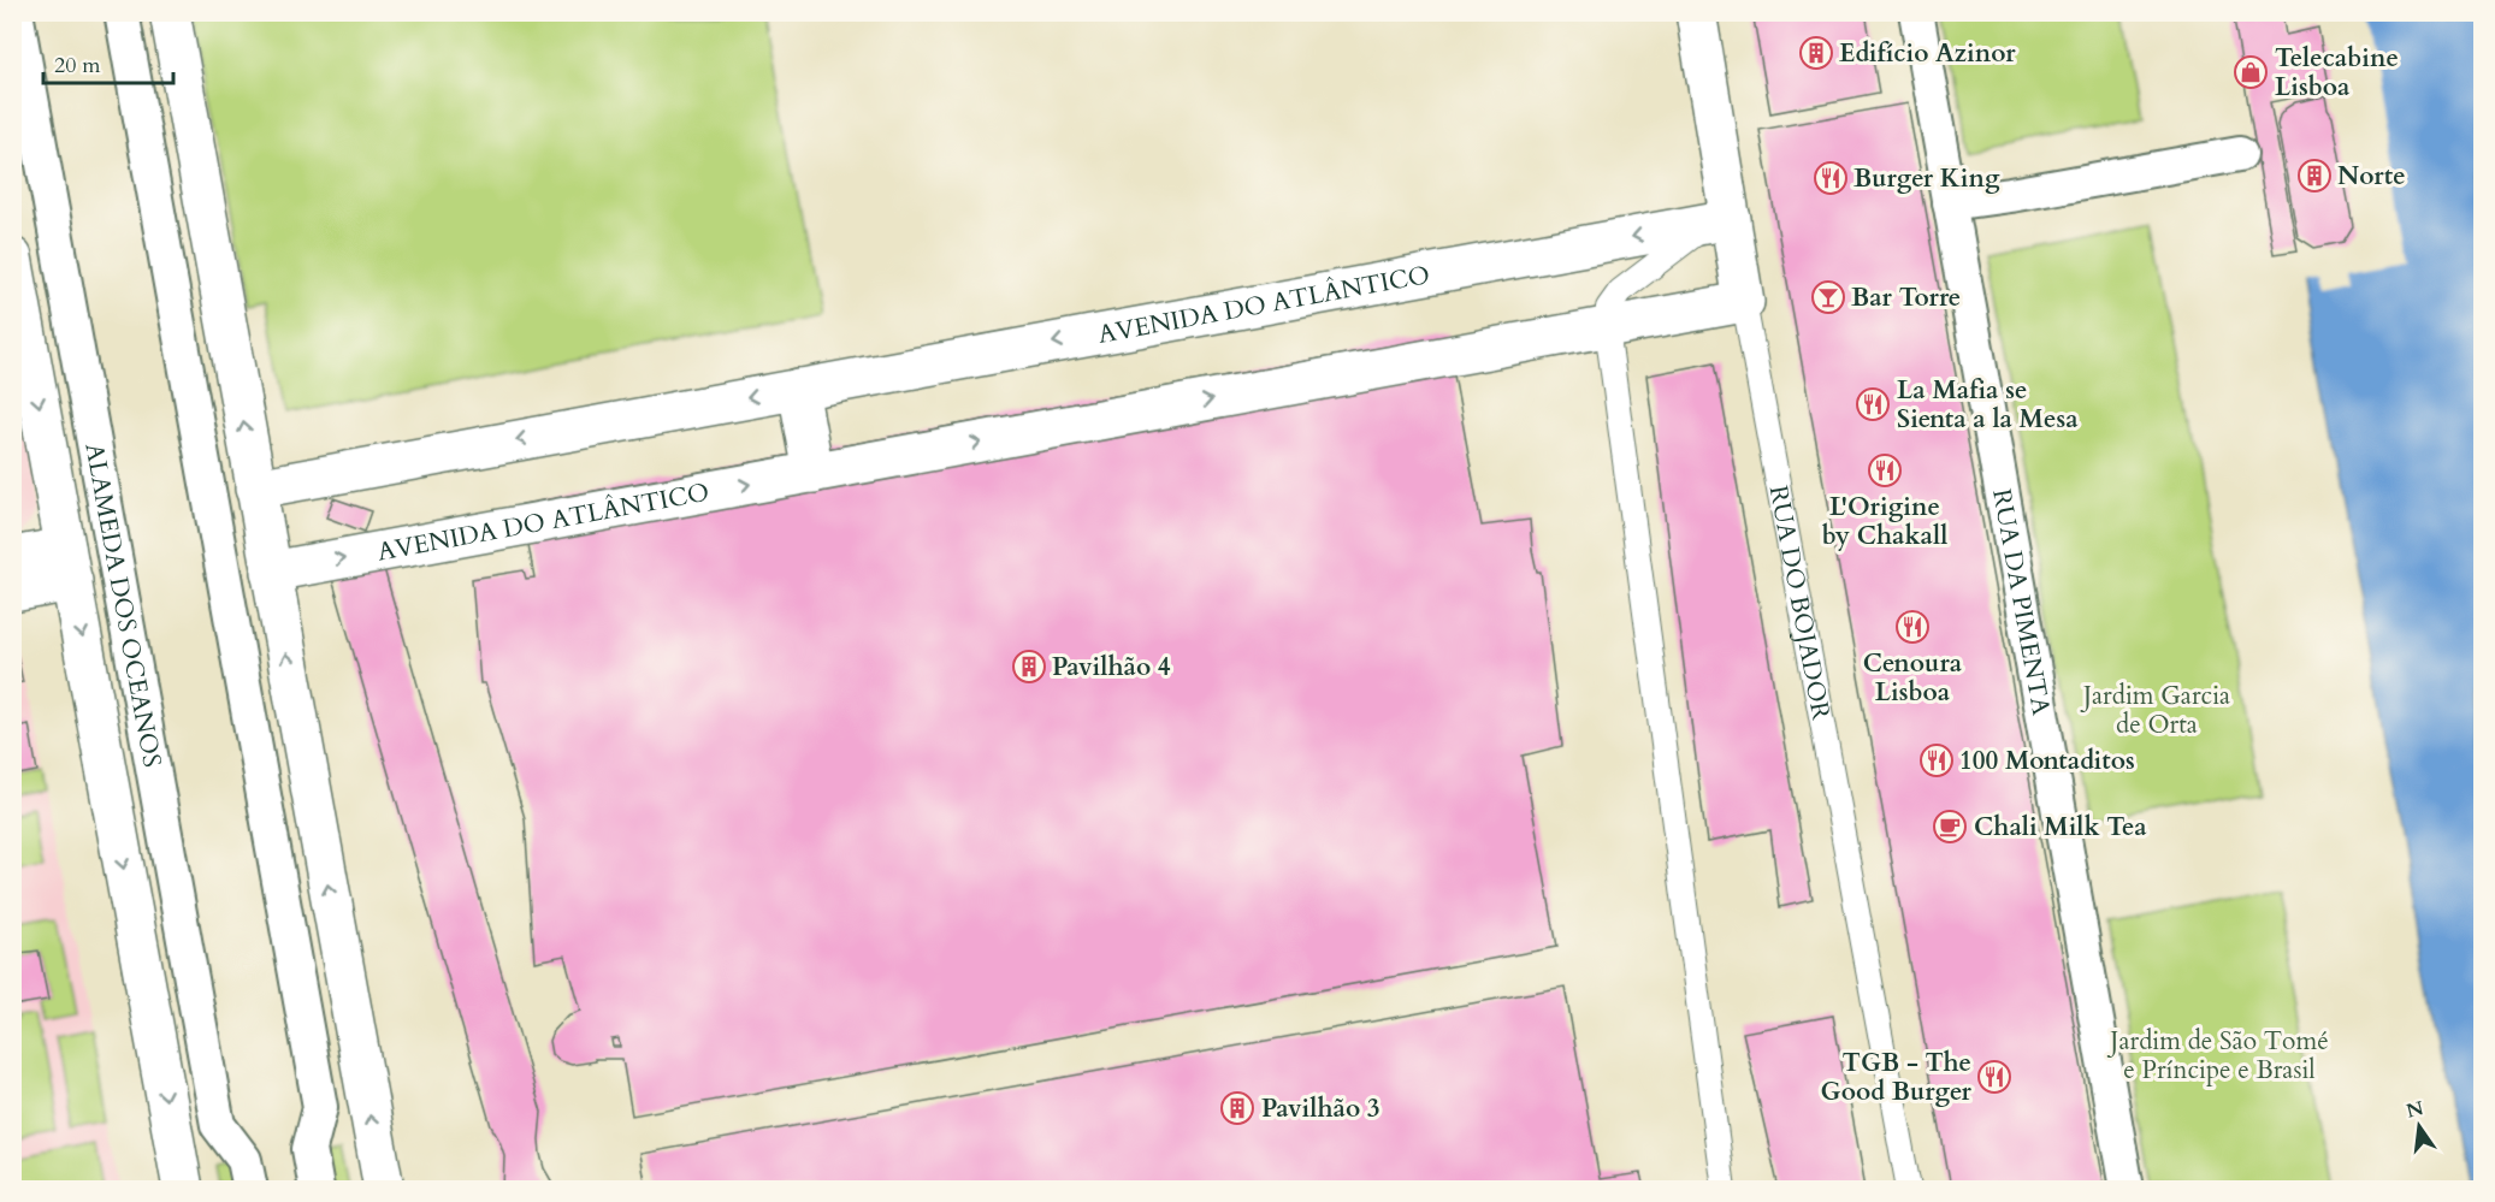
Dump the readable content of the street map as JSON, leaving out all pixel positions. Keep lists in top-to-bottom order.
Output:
{
  "streets": {
    "street": [
      "AVENIDA DO ATLÂNTICO",
      "RUA DA PIMENTA",
      "RUA DO BOJADOR",
      "ALAMEDA DOS OCEANOS"
    ]
  },
  "crossings": [
    ["AVENIDA DO ATLÂNTICO", "RUA DO BOJADOR"]
  ],
  "parks": ["Jardim Garcia de Orta", "Jardim de São Tomé e Príncipe e Brasil"],
  "places": {
    "building": [
      "Edifício Azinor",
      "Norte",
      "Pavilhão 4",
      "Pavilhão 3"
    ],
    "shop": ["Telecabine Lisboa"],
    "restaurant": [
      "Burger King",
      "La Mafia se Sienta a la Mesa",
      "L'Origine by Chakall",
      "Cenoura Lisboa",
      "100 Montaditos",
      "TGB - The Good Burger"
    ],
    "bar": ["Bar Torre"],
    "cafe": ["Chali Milk Tea"]
  },
  "scale_bar": "20 m",
  "north": "top"
}
